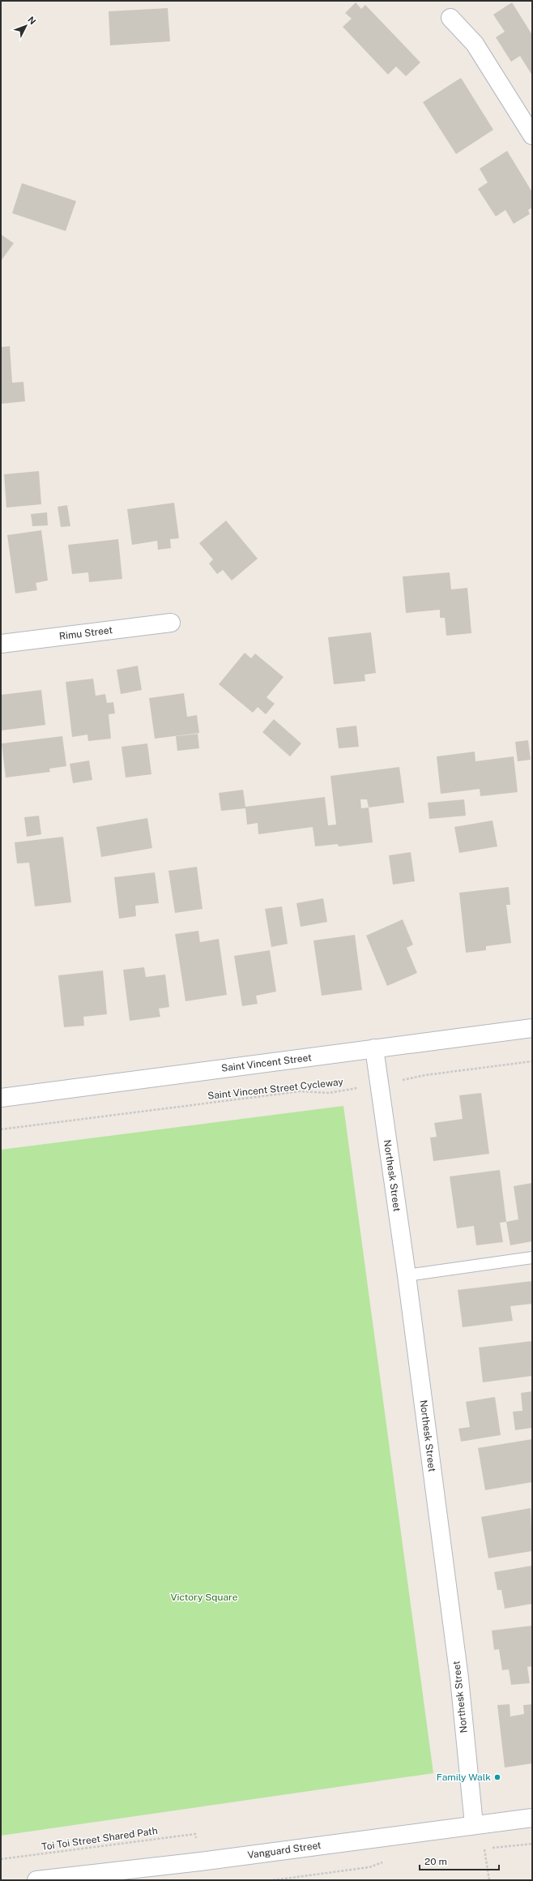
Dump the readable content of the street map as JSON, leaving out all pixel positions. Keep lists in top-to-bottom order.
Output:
{
  "streets": {
    "street": [
      "Rimu Street",
      "Saint Vincent Street",
      "Northesk Street",
      "Vanguard Street"
    ],
    "path": ["Saint Vincent Street Cycleway", "Toi Toi Street Shared Path"]
  },
  "crossings": [
    ["Saint Vincent Street", "Northesk Street"],
    ["Saint Vincent Street Cycleway", "Northesk Street"],
    ["Northesk Street", "Vanguard Street"]
  ],
  "parks": ["Victory Square"],
  "places": ["Family Walk"],
  "scale_bar": "20 m",
  "north": "top right"
}
